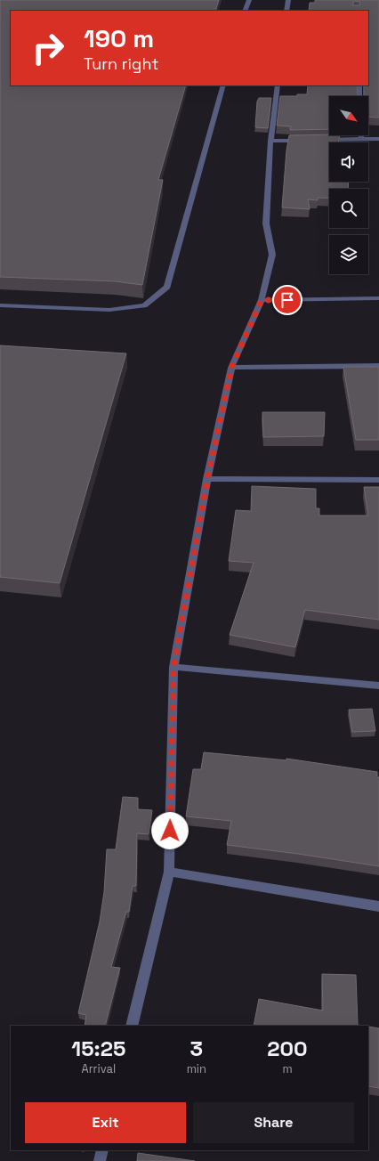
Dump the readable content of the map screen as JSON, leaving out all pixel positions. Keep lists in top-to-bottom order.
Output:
{
  "north": "bottom right",
  "page": {
    "turn": ["190 m", "Turn right"],
    "eta": [
      "15:25",
      "Arrival",
      "3",
      "min",
      "200",
      "m"
    ],
    "buttons": ["Exit", "Share"]
  }
}
